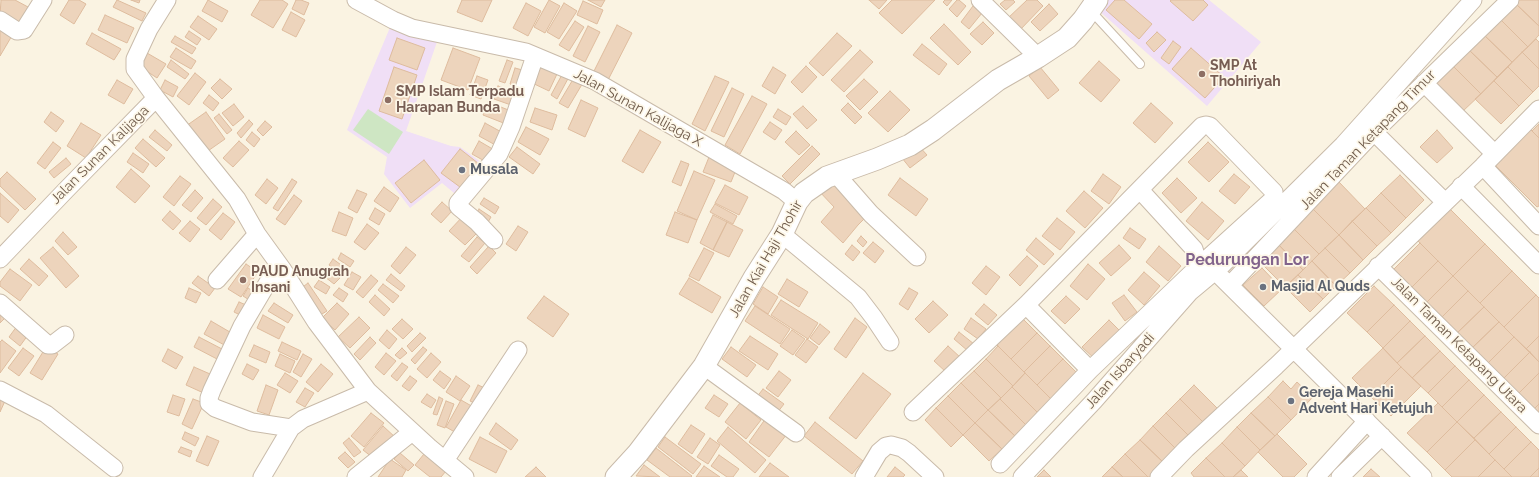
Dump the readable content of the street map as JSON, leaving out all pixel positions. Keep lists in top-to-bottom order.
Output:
{
  "streets": {
    "street": [
      "Jalan Sunan Kalijaga X",
      "Jalan Taman Ketapang Timur",
      "Jalan Sunan Kalijaga",
      "Jalan Kiai Haji Thohir",
      "Jalan Taman Ketapang Utara",
      "Jalan Isbaryadi"
    ]
  },
  "crossings": [
    ["Jalan Sunan Kalijaga X", "Jalan Kiai Haji Thohir"]
  ],
  "districts": ["Pedurungan Lor"],
  "places": [
    "SMP At Thohiriyah",
    "SMP Islam Terpadu Harapan Bunda",
    "Musala",
    "PAUD Anugrah Insani",
    "Masjid Al Quds",
    "Gereja Masehi Advent Hari Ketujuh"
  ]
}
